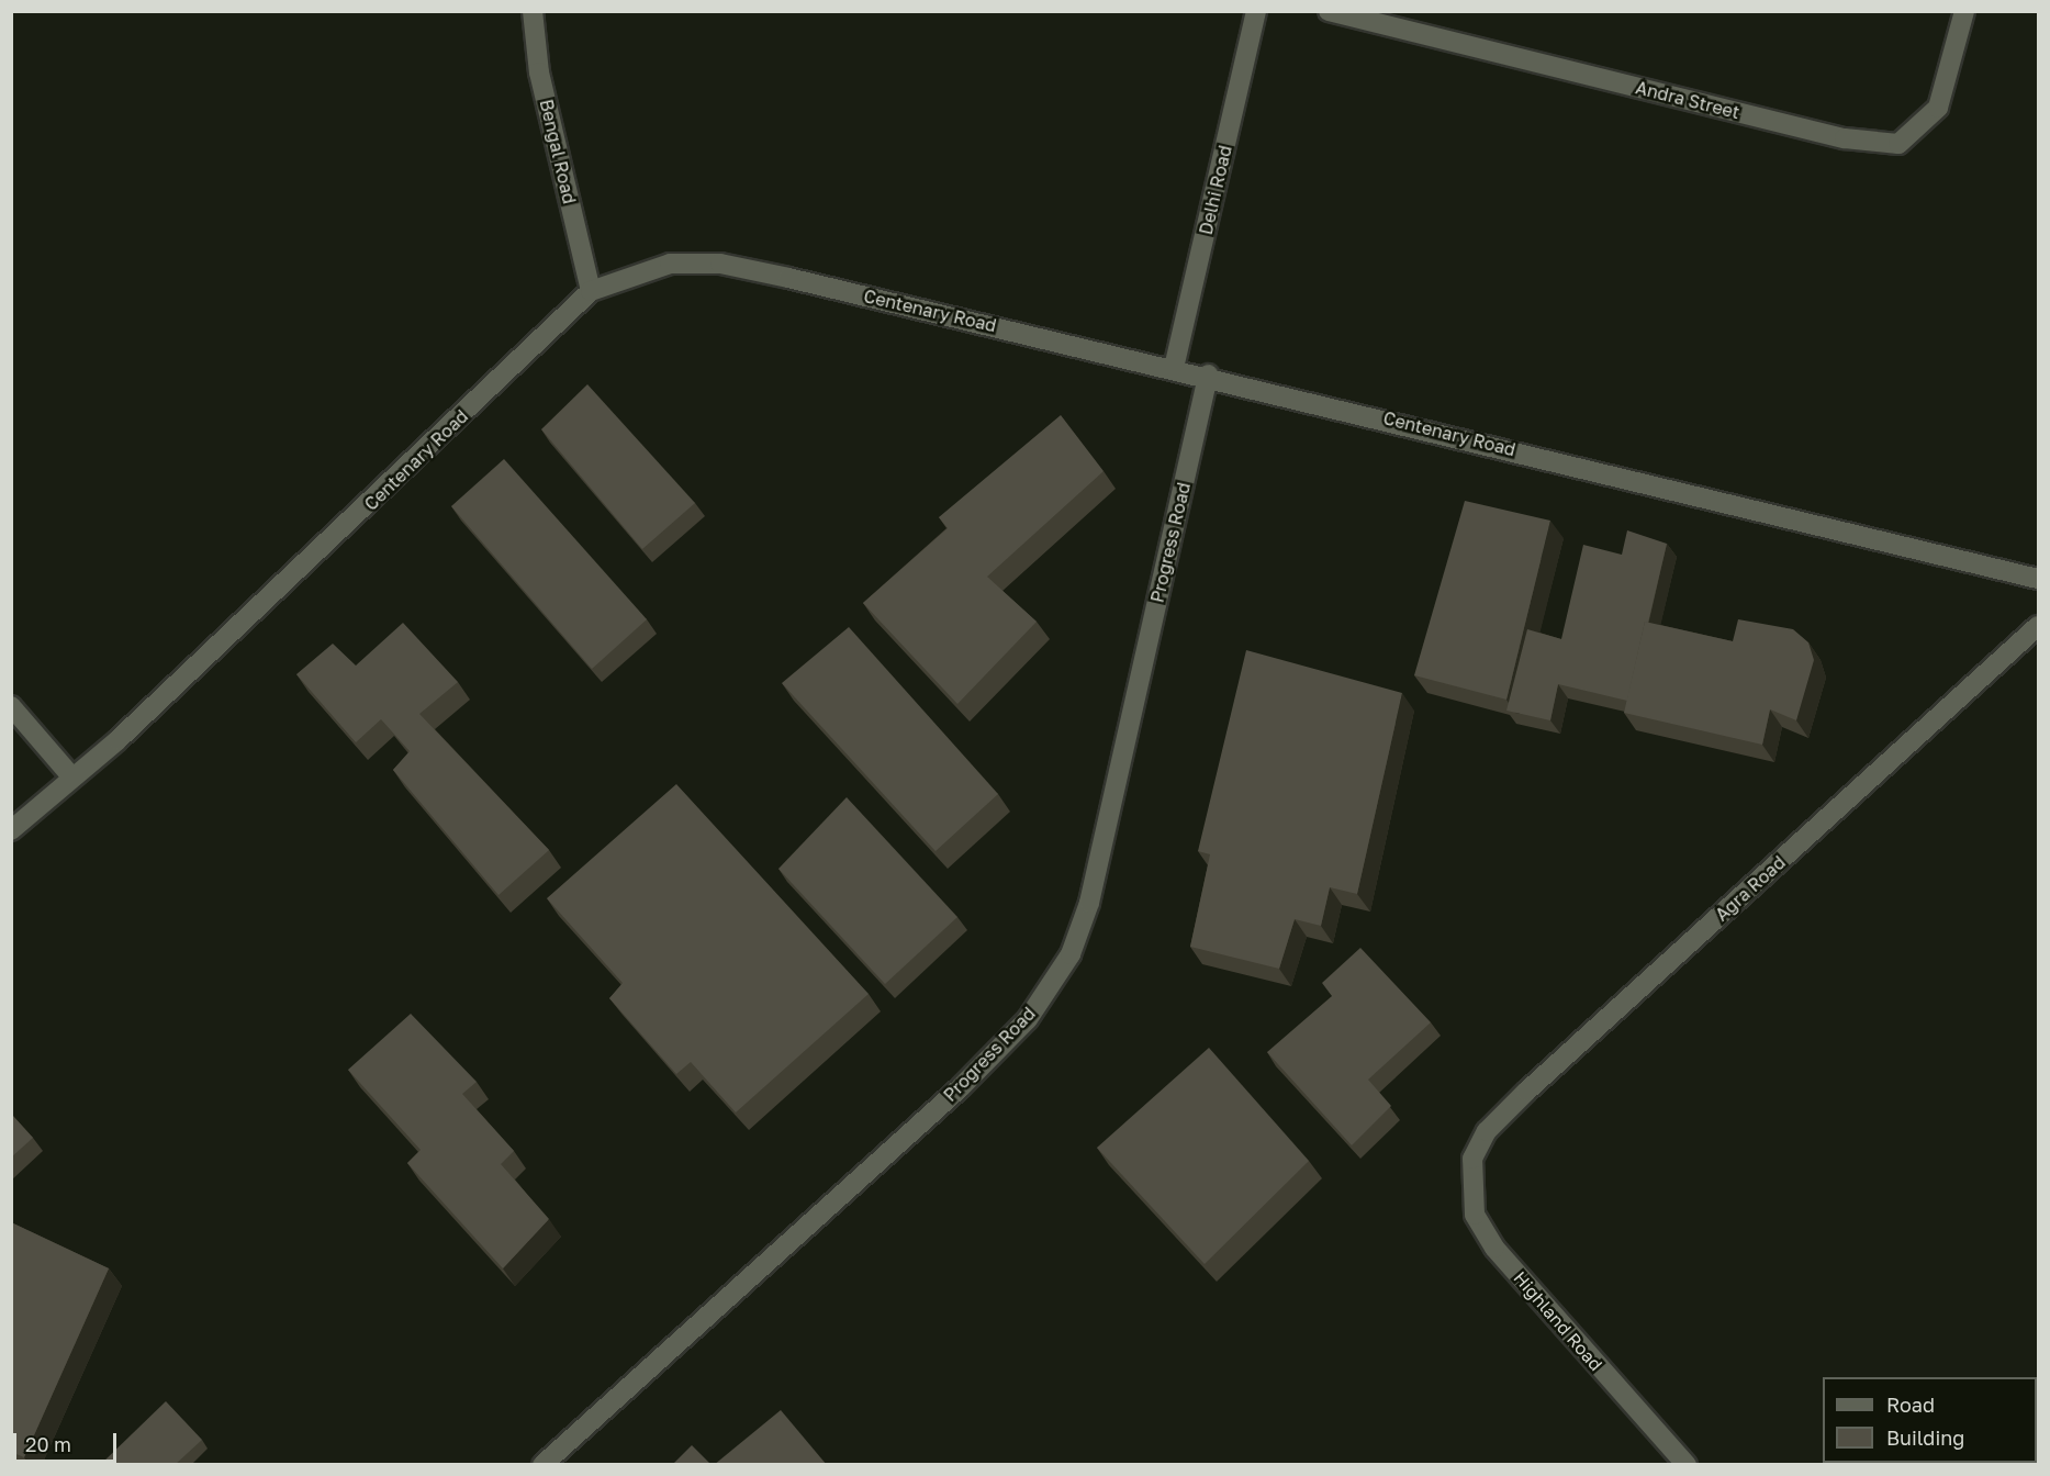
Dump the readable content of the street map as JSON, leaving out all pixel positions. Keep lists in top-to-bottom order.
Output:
{
  "streets": {
    "street": [
      "Andra Street",
      "Bengal Road",
      "Delhi Road",
      "Centenary Road",
      "Progress Road",
      "Agra Road",
      "Highland Road"
    ]
  },
  "crossings": [
    ["Bengal Road", "Centenary Road"],
    ["Delhi Road", "Centenary Road"],
    ["Centenary Road", "Progress Road"],
    ["Agra Road", "Highland Road"]
  ],
  "legend": ["Road", "Building"],
  "scale_bar": "20 m"
}
